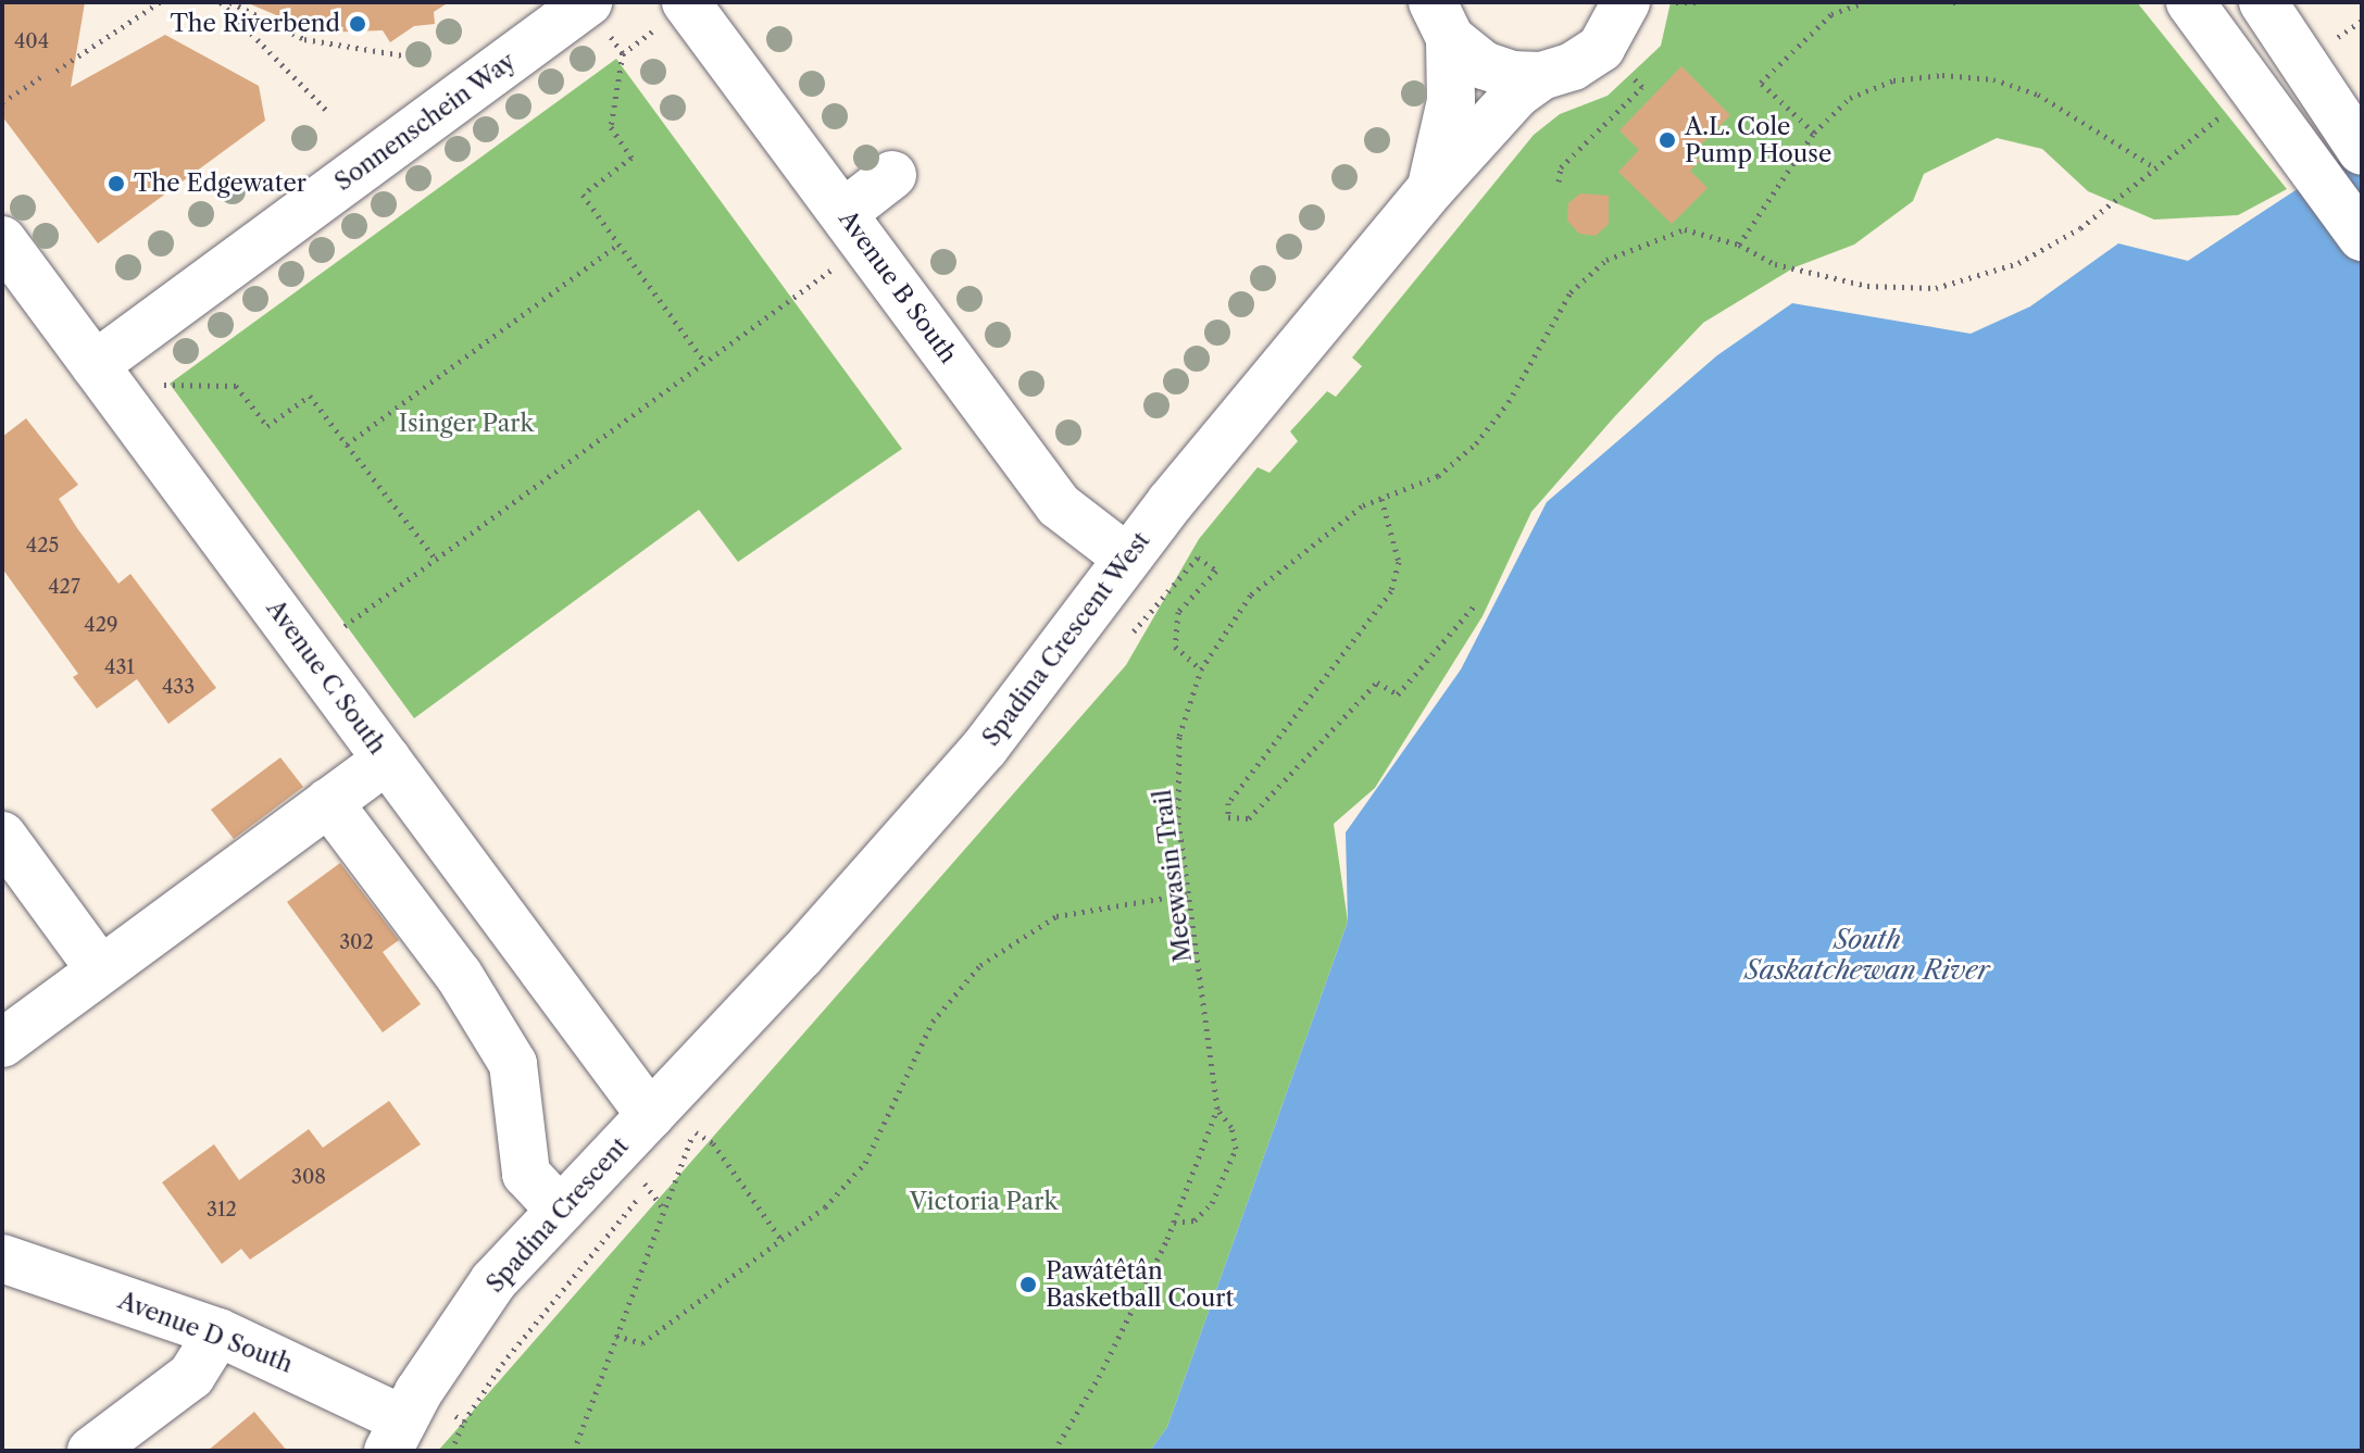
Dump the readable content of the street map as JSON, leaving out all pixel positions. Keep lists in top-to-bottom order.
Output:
{
  "streets": {
    "main road": [
      "Sonnenschein Way",
      "Avenue B South",
      "Spadina Crescent West",
      "Avenue C South",
      "Spadina Crescent",
      "Avenue D South"
    ],
    "path": ["Meewasin Trail"]
  },
  "crossings": [
    ["Sonnenschein Way", "Avenue C South"],
    ["Avenue B South", "Spadina Crescent West"],
    ["Spadina Crescent West", "Avenue C South"],
    ["Spadina Crescent West", "Spadina Crescent"],
    ["Avenue C South", "Spadina Crescent"],
    ["Spadina Crescent", "Avenue D South"]
  ],
  "water": ["South Saskatchewan River"],
  "parks": ["Isinger Park", "Victoria Park"],
  "places": [
    "The Riverbend",
    "A.L. Cole Pump House",
    "The Edgewater",
    "Pawâtêtân Basketball Court"
  ],
  "house_numbers": [
    "404",
    "425",
    "427",
    "429",
    "431",
    "433",
    "302",
    "308",
    "312"
  ]
}
